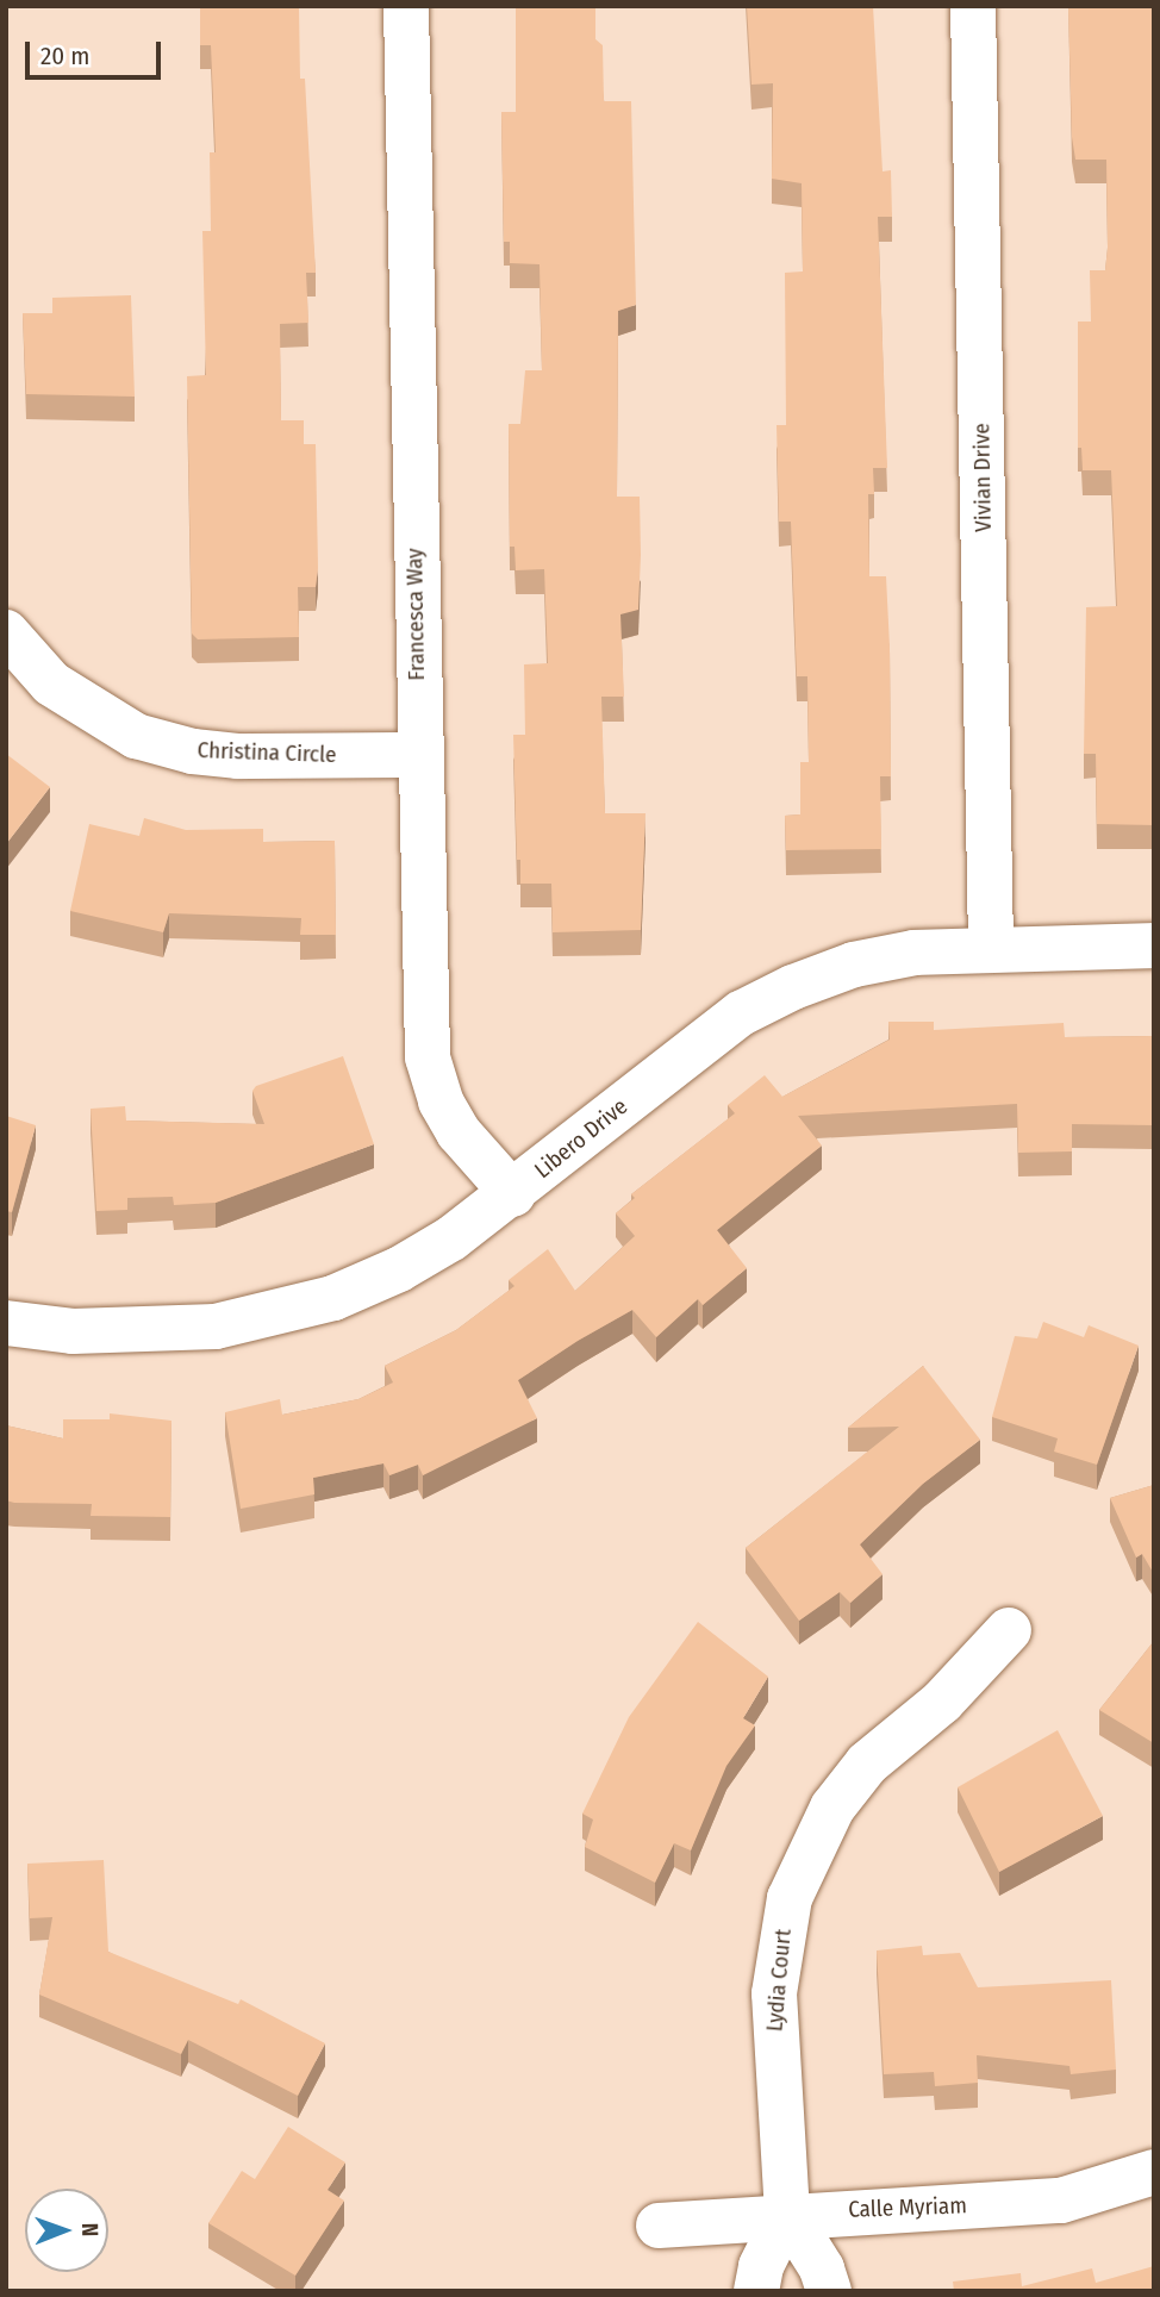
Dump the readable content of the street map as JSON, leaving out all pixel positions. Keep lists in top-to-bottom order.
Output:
{
  "streets": {
    "street": [
      "Vivian Drive",
      "Francesca Way",
      "Christina Circle",
      "Libero Drive",
      "Lydia Court",
      "Calle Myriam"
    ]
  },
  "crossings": [
    ["Vivian Drive", "Libero Drive"],
    ["Francesca Way", "Christina Circle"],
    ["Francesca Way", "Libero Drive"],
    ["Lydia Court", "Calle Myriam"]
  ],
  "scale_bar": "20 m",
  "north": "right"
}
